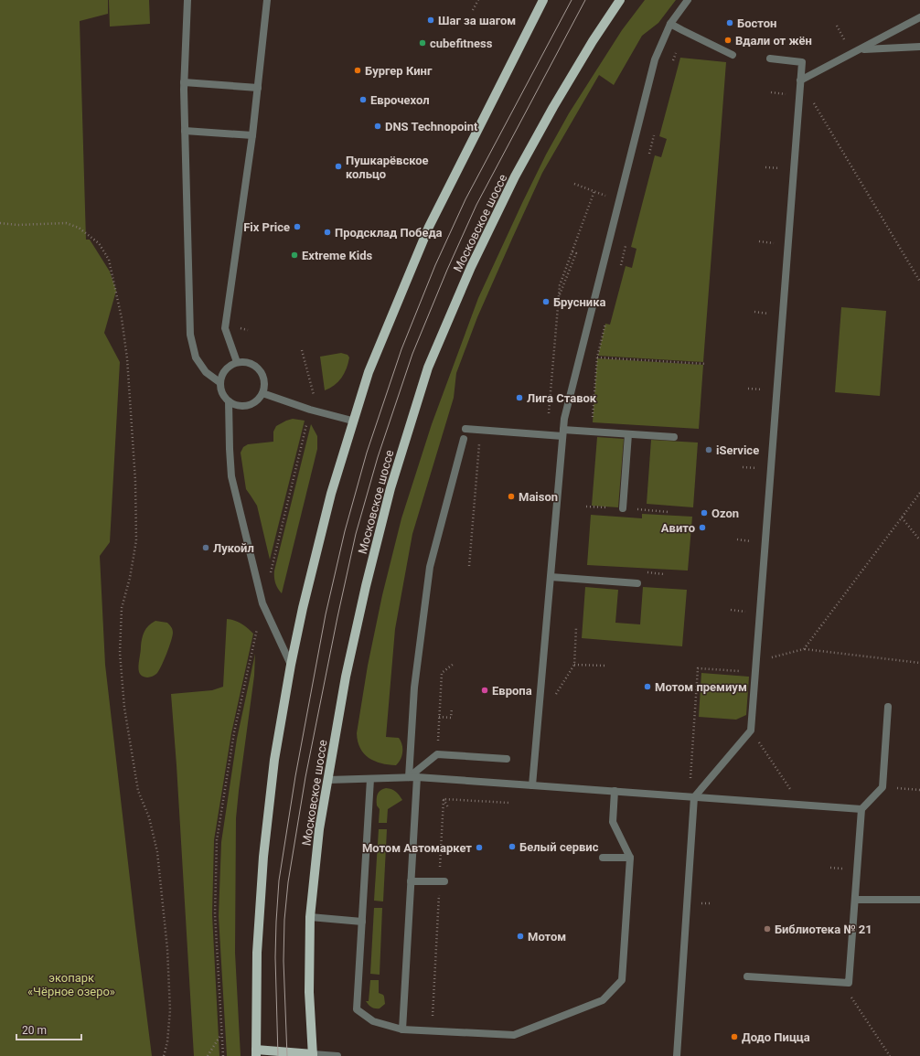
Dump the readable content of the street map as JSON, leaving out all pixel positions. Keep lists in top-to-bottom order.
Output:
{
  "streets": {
    "main road": ["Московское шоссе"]
  },
  "parks": ["экопарк «Чёрное озеро»"],
  "places": [
    "Шаг за шагом",
    "Бостон",
    "Вдали от жён",
    "cubefitness",
    "Бургер Кинг",
    "Еврочехол",
    "DNS Technopoint",
    "Пушкарёвское кольцо",
    "Fix Price",
    "Продсклад Победа",
    "Extreme Kids",
    "Брусника",
    "Лига Ставок",
    "iService",
    "Maison",
    "Ozon",
    "Авито",
    "Лукойл",
    "Мотом премиум",
    "Европа",
    "Белый сервис",
    "Мотом Автомаркет",
    "Библиотека № 21",
    "Мотом",
    "Додо Пицца"
  ],
  "scale_bar": "20 m"
}
